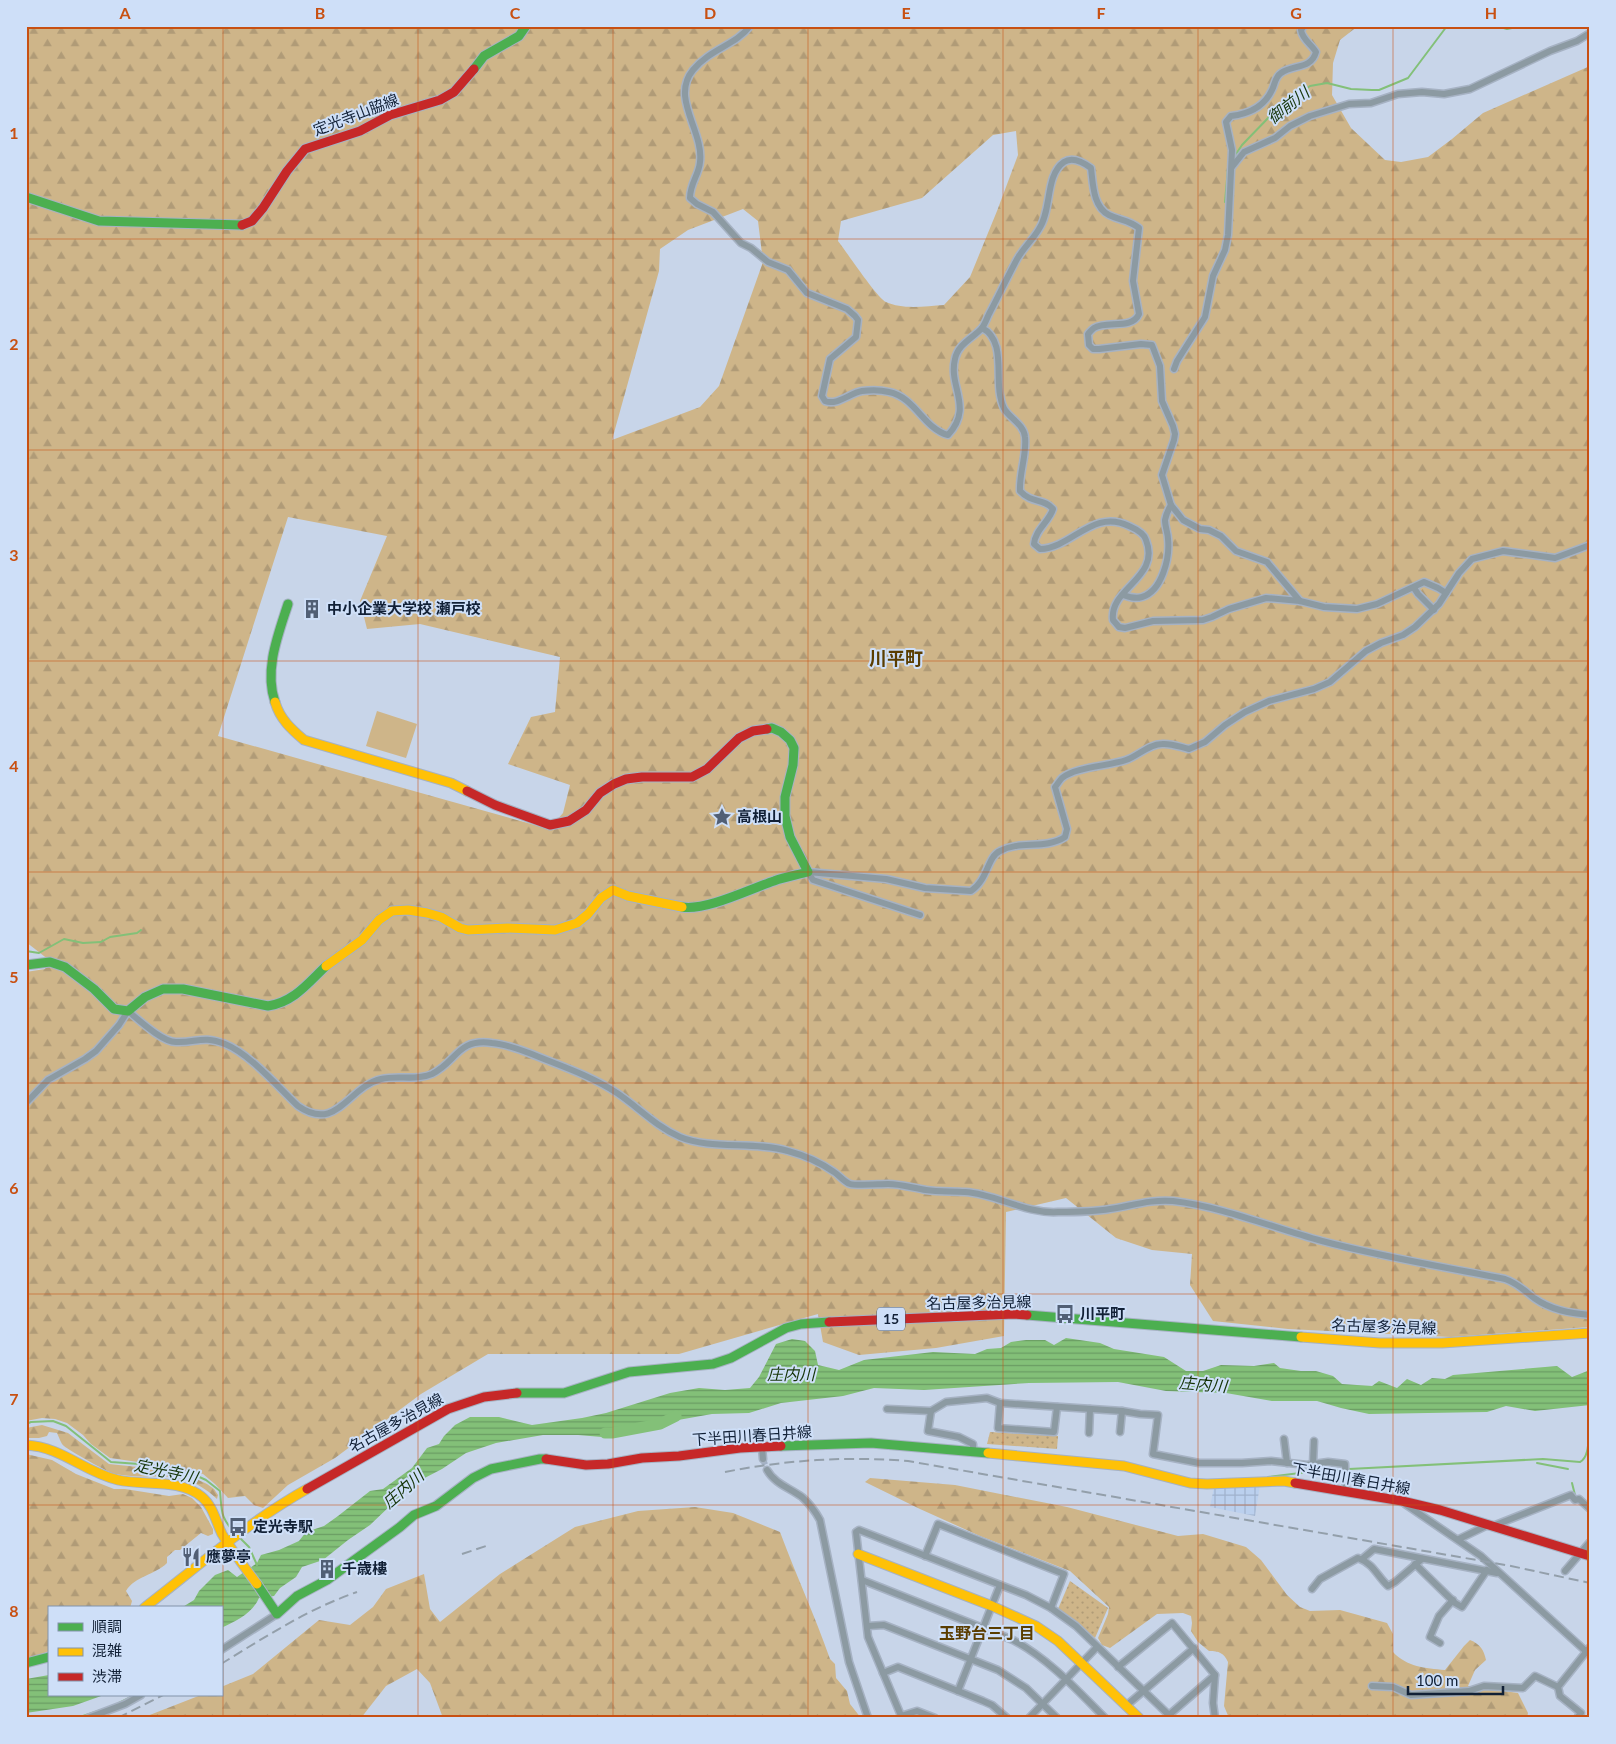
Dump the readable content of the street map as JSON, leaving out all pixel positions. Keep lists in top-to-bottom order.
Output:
{
  "streets": {
    "main road": [
      "定光寺山脇線",
      "名古屋多治見線",
      "15",
      "下半田川春日井線"
    ]
  },
  "districts": ["川平町", "玉野台三丁目"],
  "water": ["御前川", "庄内川", "定光寺川"],
  "places": {
    "building": ["中小企業大学校 瀬戸校", "千歳樓"],
    "place": ["高根山"],
    "bus stop": ["川平町", "定光寺駅"],
    "restaurant": ["應夢亭"]
  },
  "legend": ["順調", "混雑", "渋滞"],
  "scale_bar": "100 m",
  "grid": {
    "columns": [
      "A",
      "B",
      "C",
      "D",
      "E",
      "F",
      "G",
      "H"
    ],
    "rows": [
      "1",
      "2",
      "3",
      "4",
      "5",
      "6",
      "7",
      "8"
    ]
  }
}
